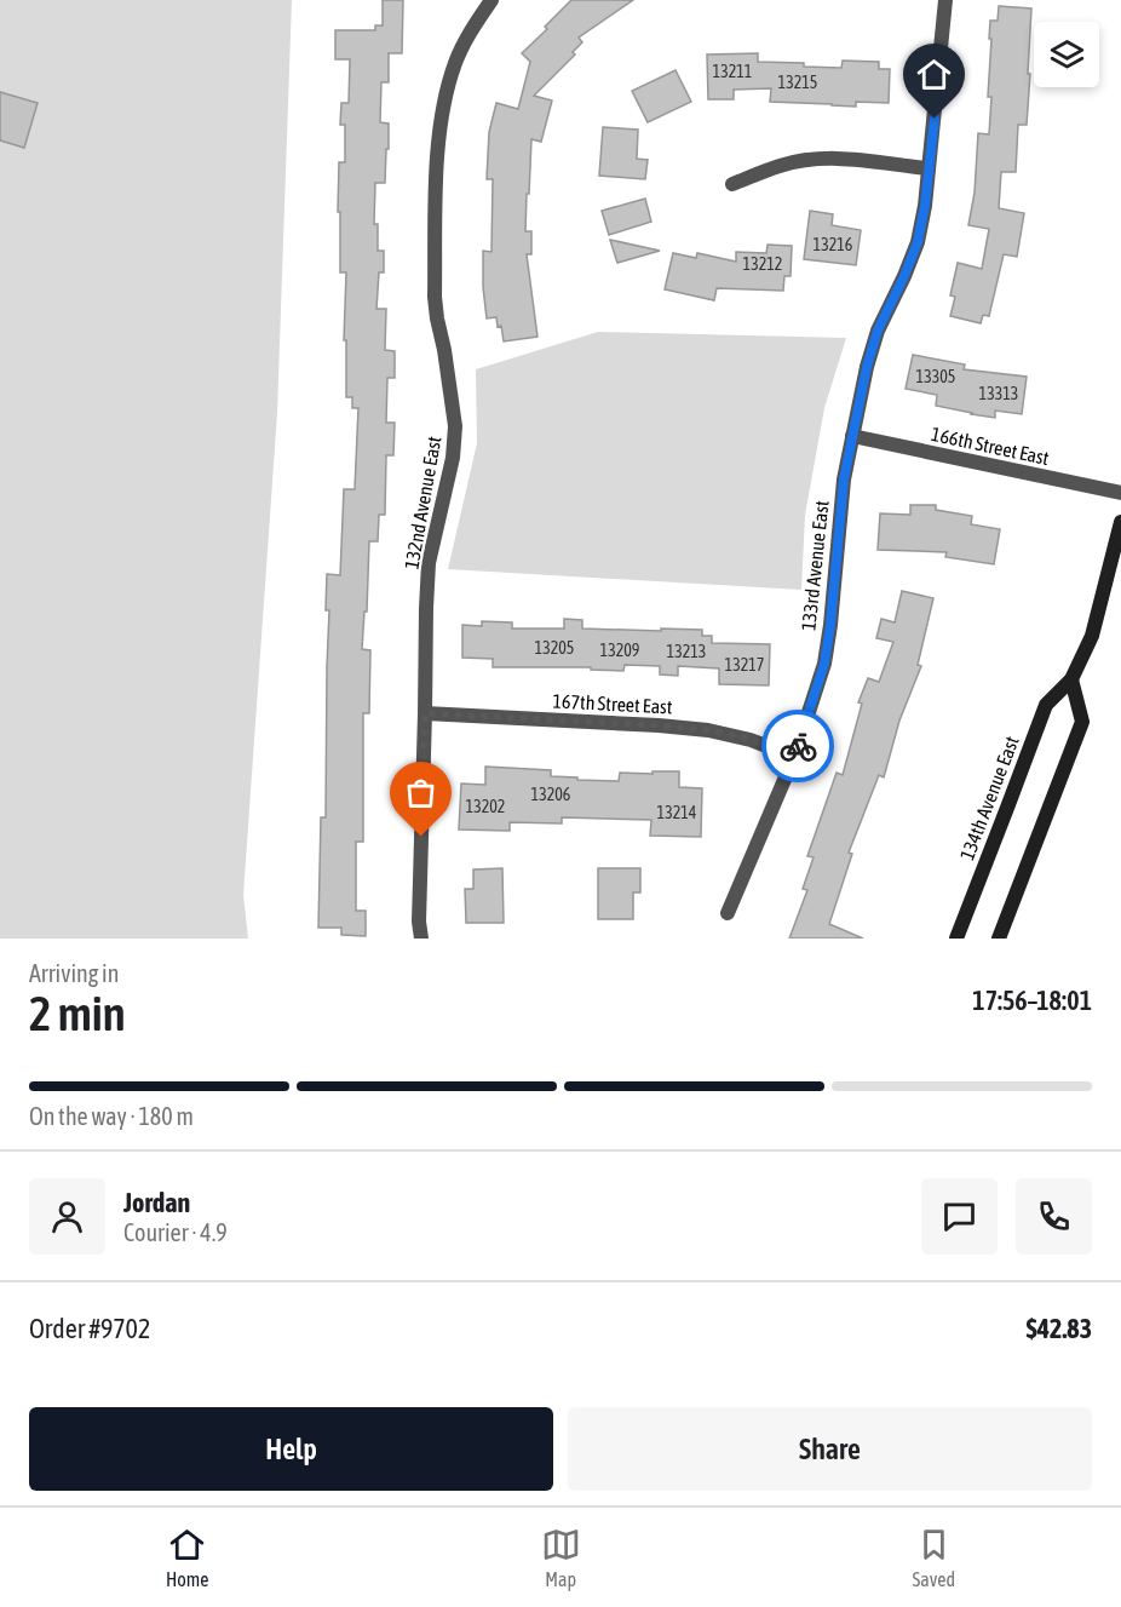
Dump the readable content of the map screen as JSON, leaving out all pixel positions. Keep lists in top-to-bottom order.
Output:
{
  "streets": {
    "street": [
      "166th Street East",
      "132nd Avenue East",
      "133rd Avenue East",
      "167th Street East",
      "134th Avenue East"
    ]
  },
  "crossings": [
    ["166th Street East", "133rd Avenue East"],
    ["132nd Avenue East", "167th Street East"],
    ["133rd Avenue East", "167th Street East"]
  ],
  "house_numbers": [
    "13211",
    "13215",
    "13216",
    "13212",
    "13305",
    "13313",
    "13205",
    "13209",
    "13213",
    "13217",
    "13206",
    "13202",
    "13214"
  ],
  "page": {
    "heading": ["2 min", "Arriving in", "17:56–18:01"],
    "panel": [
      "Jordan",
      "Courier · 4.9",
      "Order #9702",
      "$42.83"
    ],
    "bar": "On the way · 180 m",
    "buttons": ["Help", "Share"],
    "tabs": ["Home", "Map", "Saved"]
  }
}
